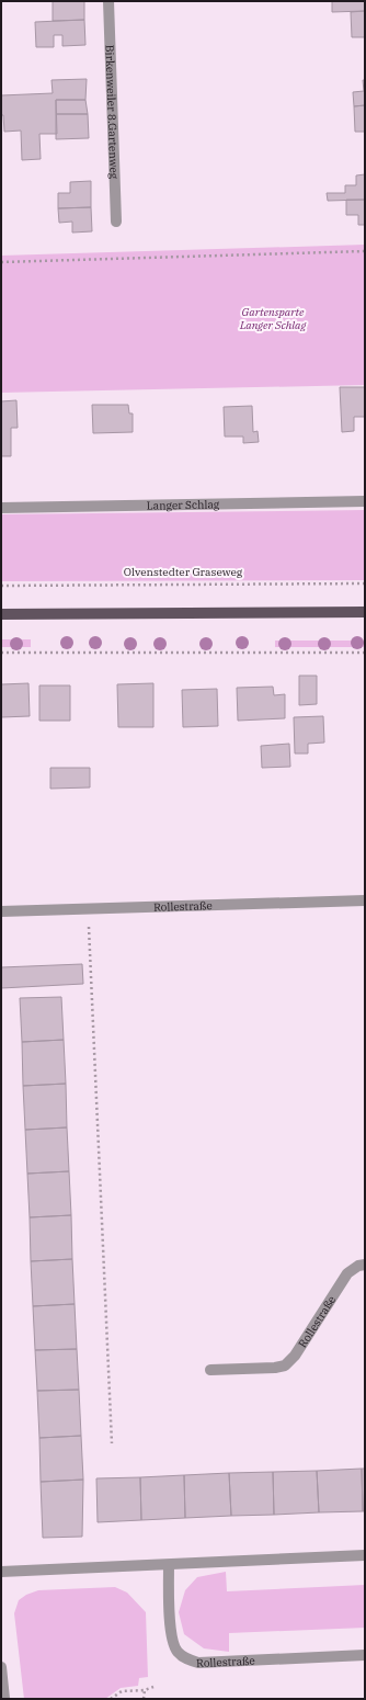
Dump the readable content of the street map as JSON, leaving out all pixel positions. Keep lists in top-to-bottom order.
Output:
{
  "streets": {
    "street": ["Birkenweiler 8.Gartenweg", "Langer Schlag", "Rollestraße"],
    "path": ["Olvenstedter Graseweg"]
  },
  "parks": ["Gartensparte Langer Schlag"]
}
